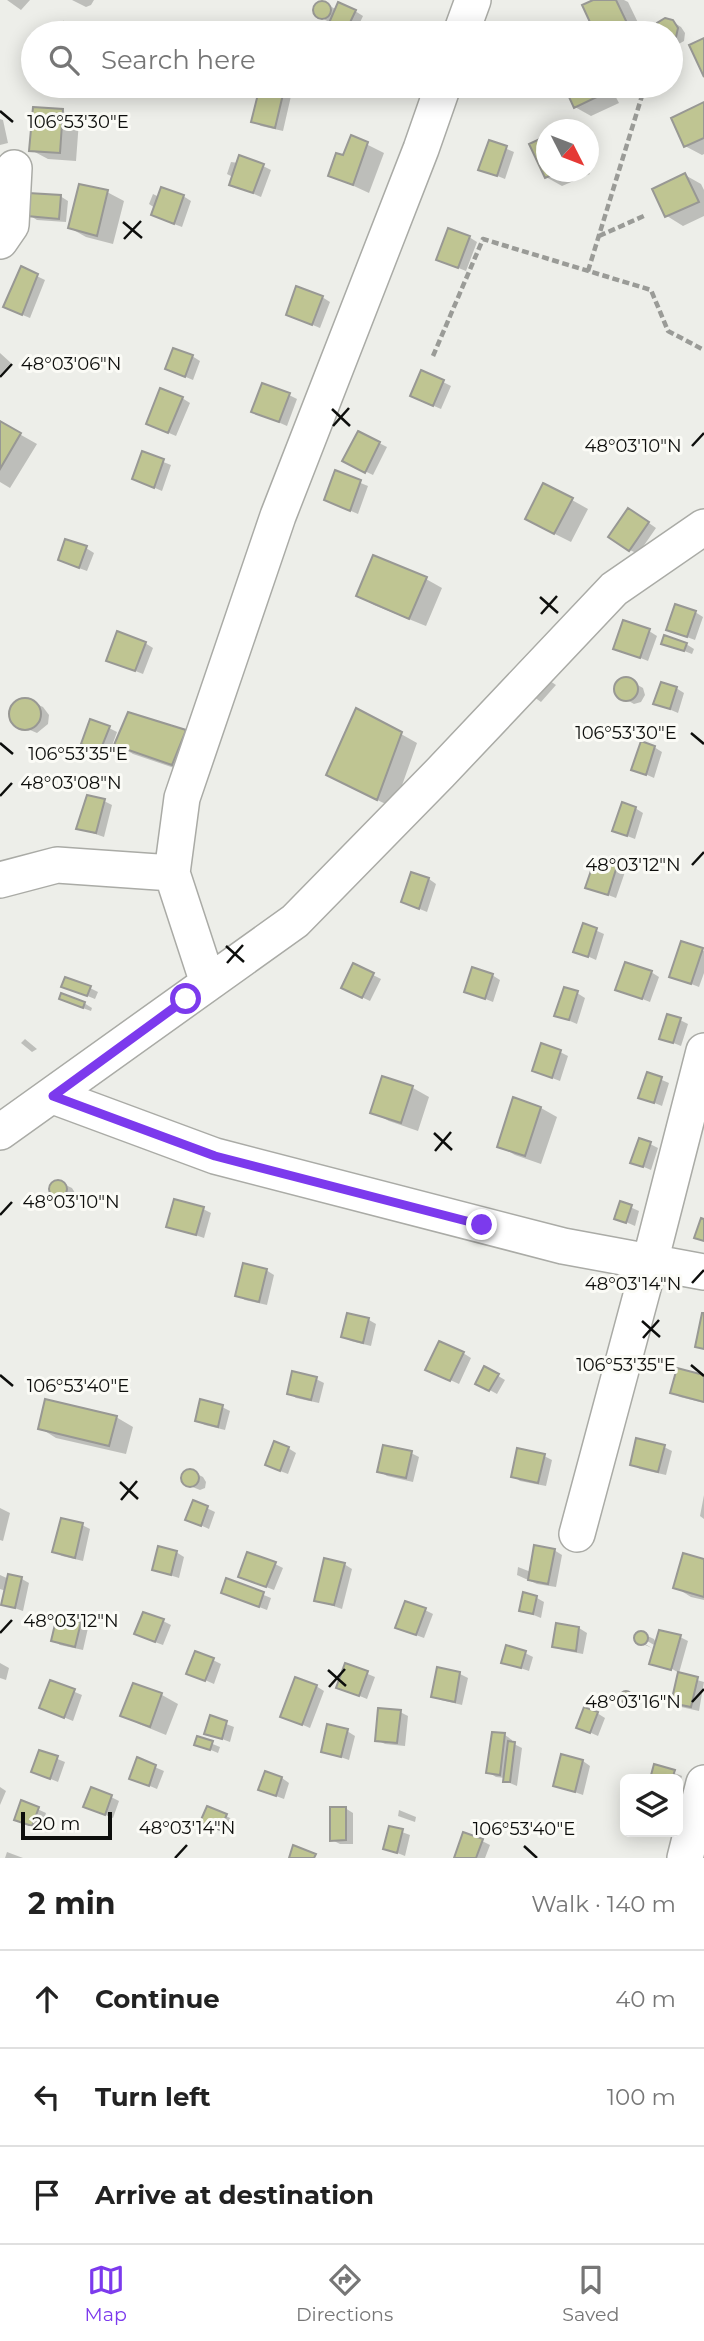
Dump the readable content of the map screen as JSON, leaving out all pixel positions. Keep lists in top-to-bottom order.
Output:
{
  "scale_bar": "20 m",
  "north": "bottom right",
  "page": {
    "search": "Search here",
    "scale": "20 m",
    "heading": ["2 min", "Walk · 140 m"],
    "list": [
      ["Continue", "40 m"],
      ["Turn left", "100 m"],
      "Arrive at destination"
    ],
    "nav": ["Map", "Directions", "Saved"]
  },
  "coordinates": [
    "106°53'30\"E",
    "48°03'06\"N",
    "48°03'10\"N",
    "106°53'35\"E",
    "48°03'08\"N",
    "48°03'12\"N",
    "48°03'14\"N",
    "106°53'40\"E",
    "48°03'16\"N"
  ]
}
